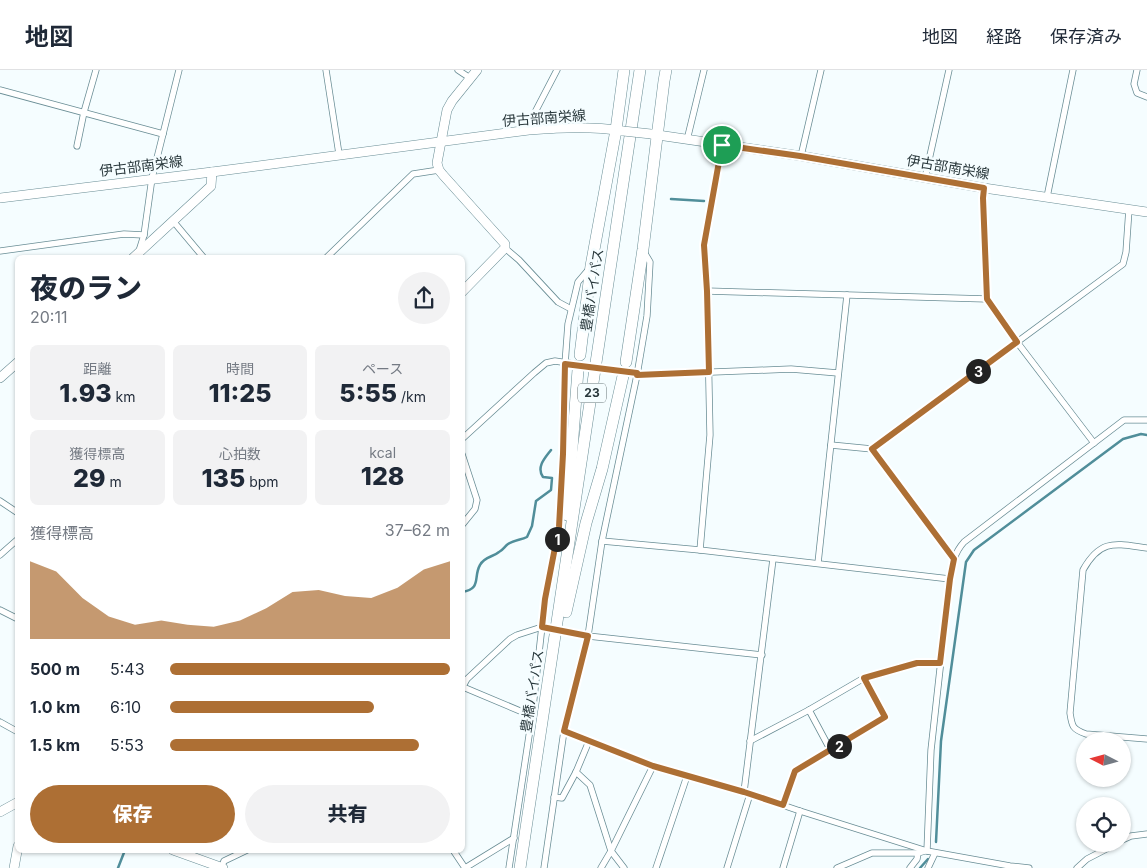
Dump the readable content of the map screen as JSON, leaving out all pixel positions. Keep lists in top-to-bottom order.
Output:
{
  "streets": {
    "highway": ["豊橋バイパス", "23"],
    "main road": ["伊古部南栄線"]
  },
  "crossings": [
    ["伊古部南栄線", "豊橋バイパス"],
    ["伊古部南栄線", "23"],
    ["豊橋バイパス", "23"]
  ],
  "north": "left",
  "page": {
    "header": "地図",
    "nav": ["地図", "経路", "保存済み"],
    "heading": ["夜のラン", "20:11"],
    "stats": [
      ["距離", "1.93 km"],
      ["時間", "11:25"],
      ["ペース", "5:55 /km"],
      ["獲得標高", "29 m"],
      ["心拍数", "135 bpm"],
      ["kcal", "128"]
    ],
    "pins": ["3", "1", "2"],
    "chart": ["獲得標高", "37–62 m"],
    "list": [
      {
        "name": "500 m",
        "note": "5:43"
      },
      {
        "name": "1.0 km",
        "note": "6:10"
      },
      {
        "name": "1.5 km",
        "note": "5:53"
      }
    ],
    "buttons": ["保存", "共有"]
  }
}
